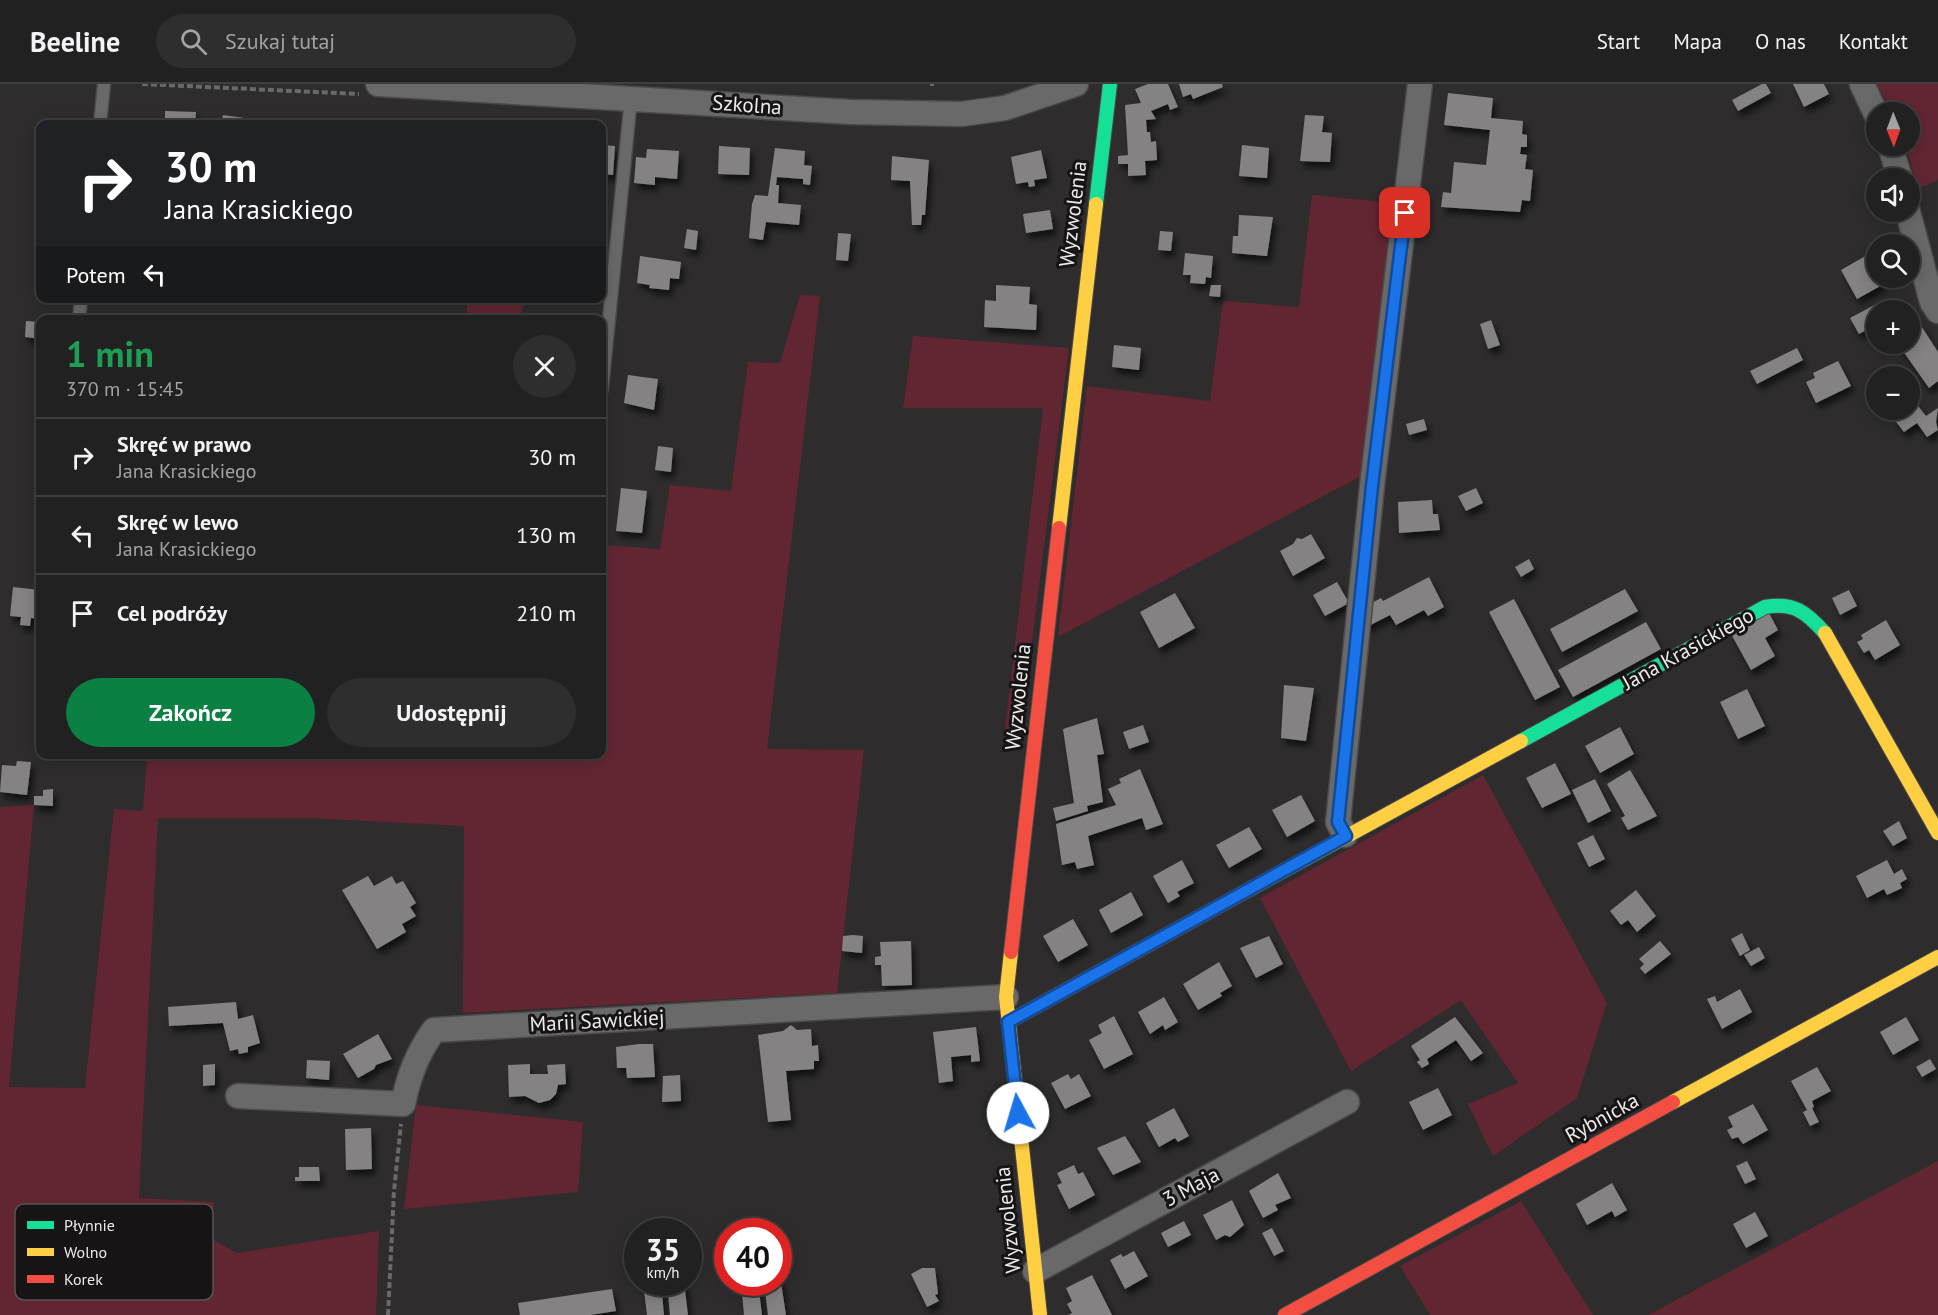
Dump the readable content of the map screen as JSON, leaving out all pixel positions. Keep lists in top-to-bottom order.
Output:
{
  "streets": {
    "street": [
      "Szkolna",
      "Wyzwolenia",
      "Jana Krasickiego",
      "Marii Sawickiej",
      "Rybnicka",
      "3 Maja"
    ]
  },
  "crossings": [
    ["Wyzwolenia", "Jana Krasickiego"],
    ["Wyzwolenia", "Marii Sawickiej"],
    ["Wyzwolenia", "3 Maja"]
  ],
  "legend": ["Płynnie", "Wolno", "Korek"],
  "north": "bottom",
  "page": {
    "header": "Beeline",
    "search": "Szukaj tutaj",
    "nav": [
      "Start",
      "Mapa",
      "O nas",
      "Kontakt"
    ],
    "map_buttons": ["+", "−"],
    "turn": ["30 m", "Jana Krasickiego"],
    "then": "Potem",
    "heading": ["1 min", "370 m · 15:45"],
    "list": [
      {
        "name": "Skręć w prawo",
        "note": "Jana Krasickiego",
        "value": "30 m"
      },
      {
        "name": "Skręć w lewo",
        "note": "Jana Krasickiego",
        "value": "130 m"
      },
      {
        "name": "Cel podróży",
        "value": "210 m"
      }
    ],
    "buttons": ["Zakończ", "Udostępnij"],
    "speed": "35 km/h",
    "limit": "40"
  }
}
